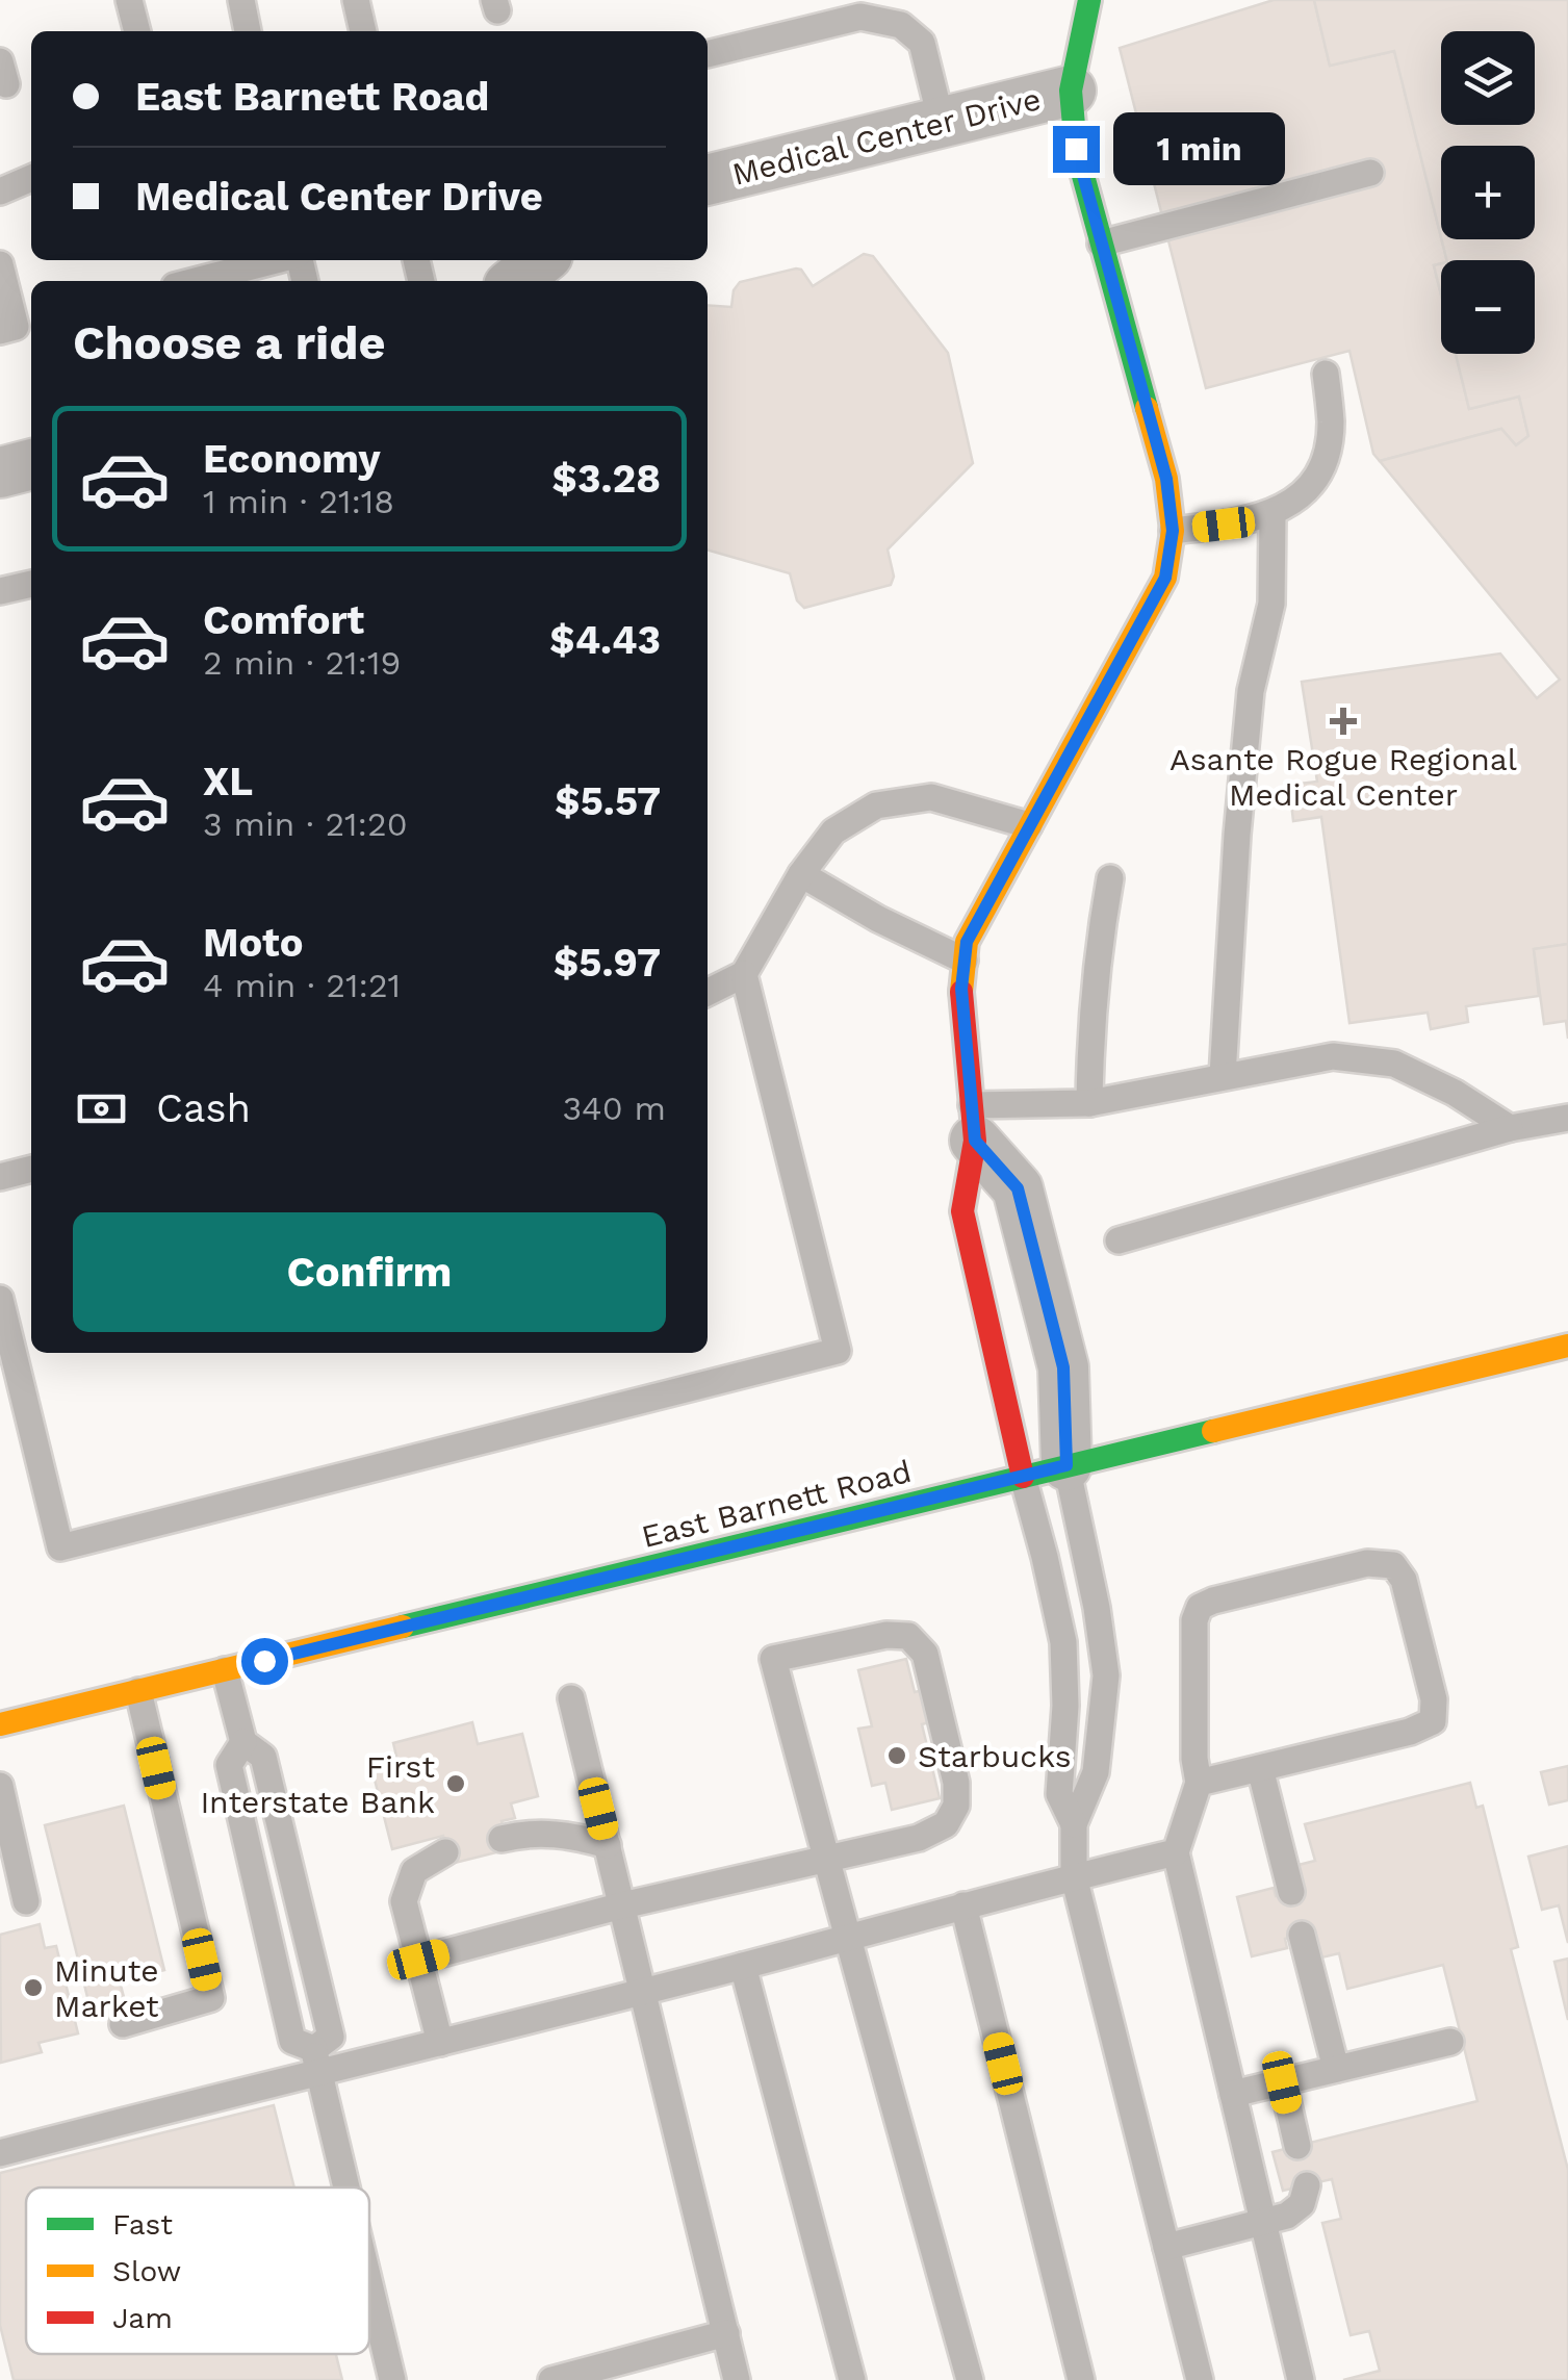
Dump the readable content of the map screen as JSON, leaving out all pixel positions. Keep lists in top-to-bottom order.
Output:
{
  "streets": {
    "main road": ["Medical Center Drive", "East Barnett Road"]
  },
  "places": {
    "health": ["Asante Rogue Regional Medical Center"],
    "other": ["Starbucks", "First Interstate Bank", "Minute Market"]
  },
  "legend": ["Fast", "Slow", "Jam"],
  "page": {
    "map_buttons": ["+", "−"],
    "banner": ["East Barnett Road", "Medical Center Drive"],
    "bubble": "1 min",
    "heading": "Choose a ride",
    "list": [
      {
        "name": "Economy",
        "note": "1 min · 21:18",
        "value": "$3.28"
      },
      {
        "name": "Comfort",
        "note": "2 min · 21:19",
        "value": "$4.43"
      },
      {
        "name": "XL",
        "note": "3 min · 21:20",
        "value": "$5.57"
      },
      {
        "name": "Moto",
        "note": "4 min · 21:21",
        "value": "$5.97"
      }
    ],
    "pay": ["Cash", "340 m"],
    "buttons": "Confirm"
  }
}
